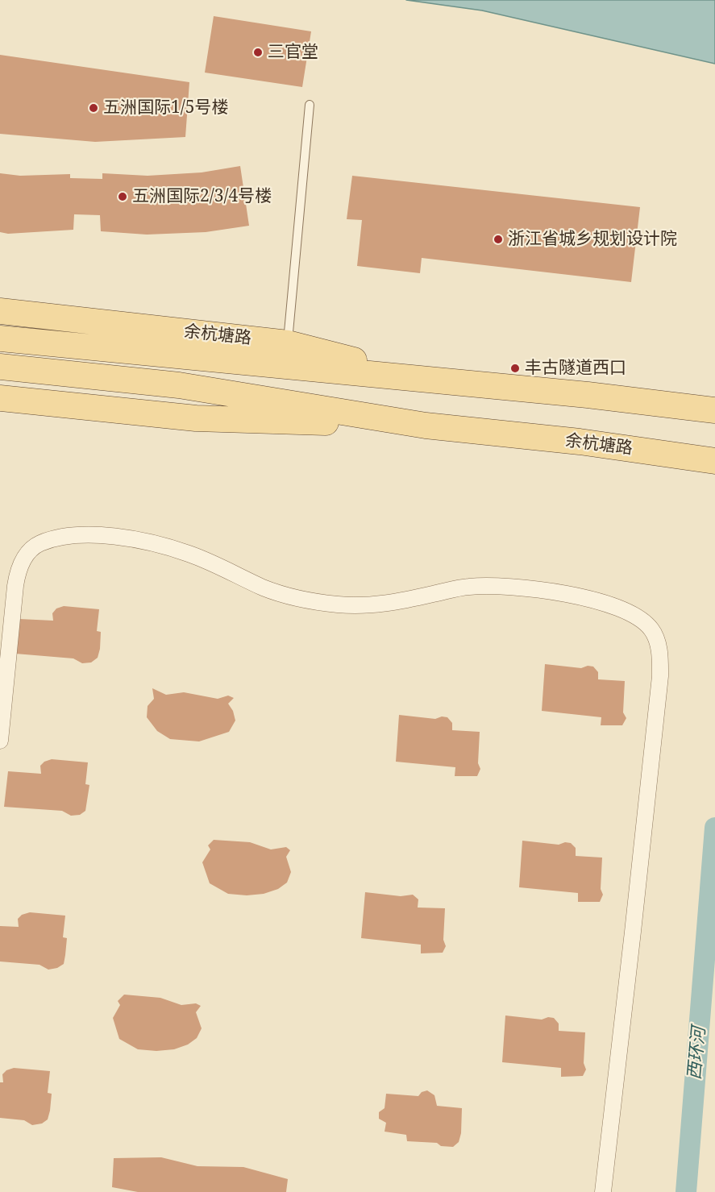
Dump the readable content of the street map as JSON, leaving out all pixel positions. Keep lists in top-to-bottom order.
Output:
{
  "streets": {
    "main road": ["余杭塘路"]
  },
  "water": ["西环河"],
  "places": [
    "三官堂",
    "五洲国际1/5号楼",
    "五洲国际2/3/4号楼",
    "浙江省城乡规划设计院",
    "丰古隧道西口"
  ]
}
